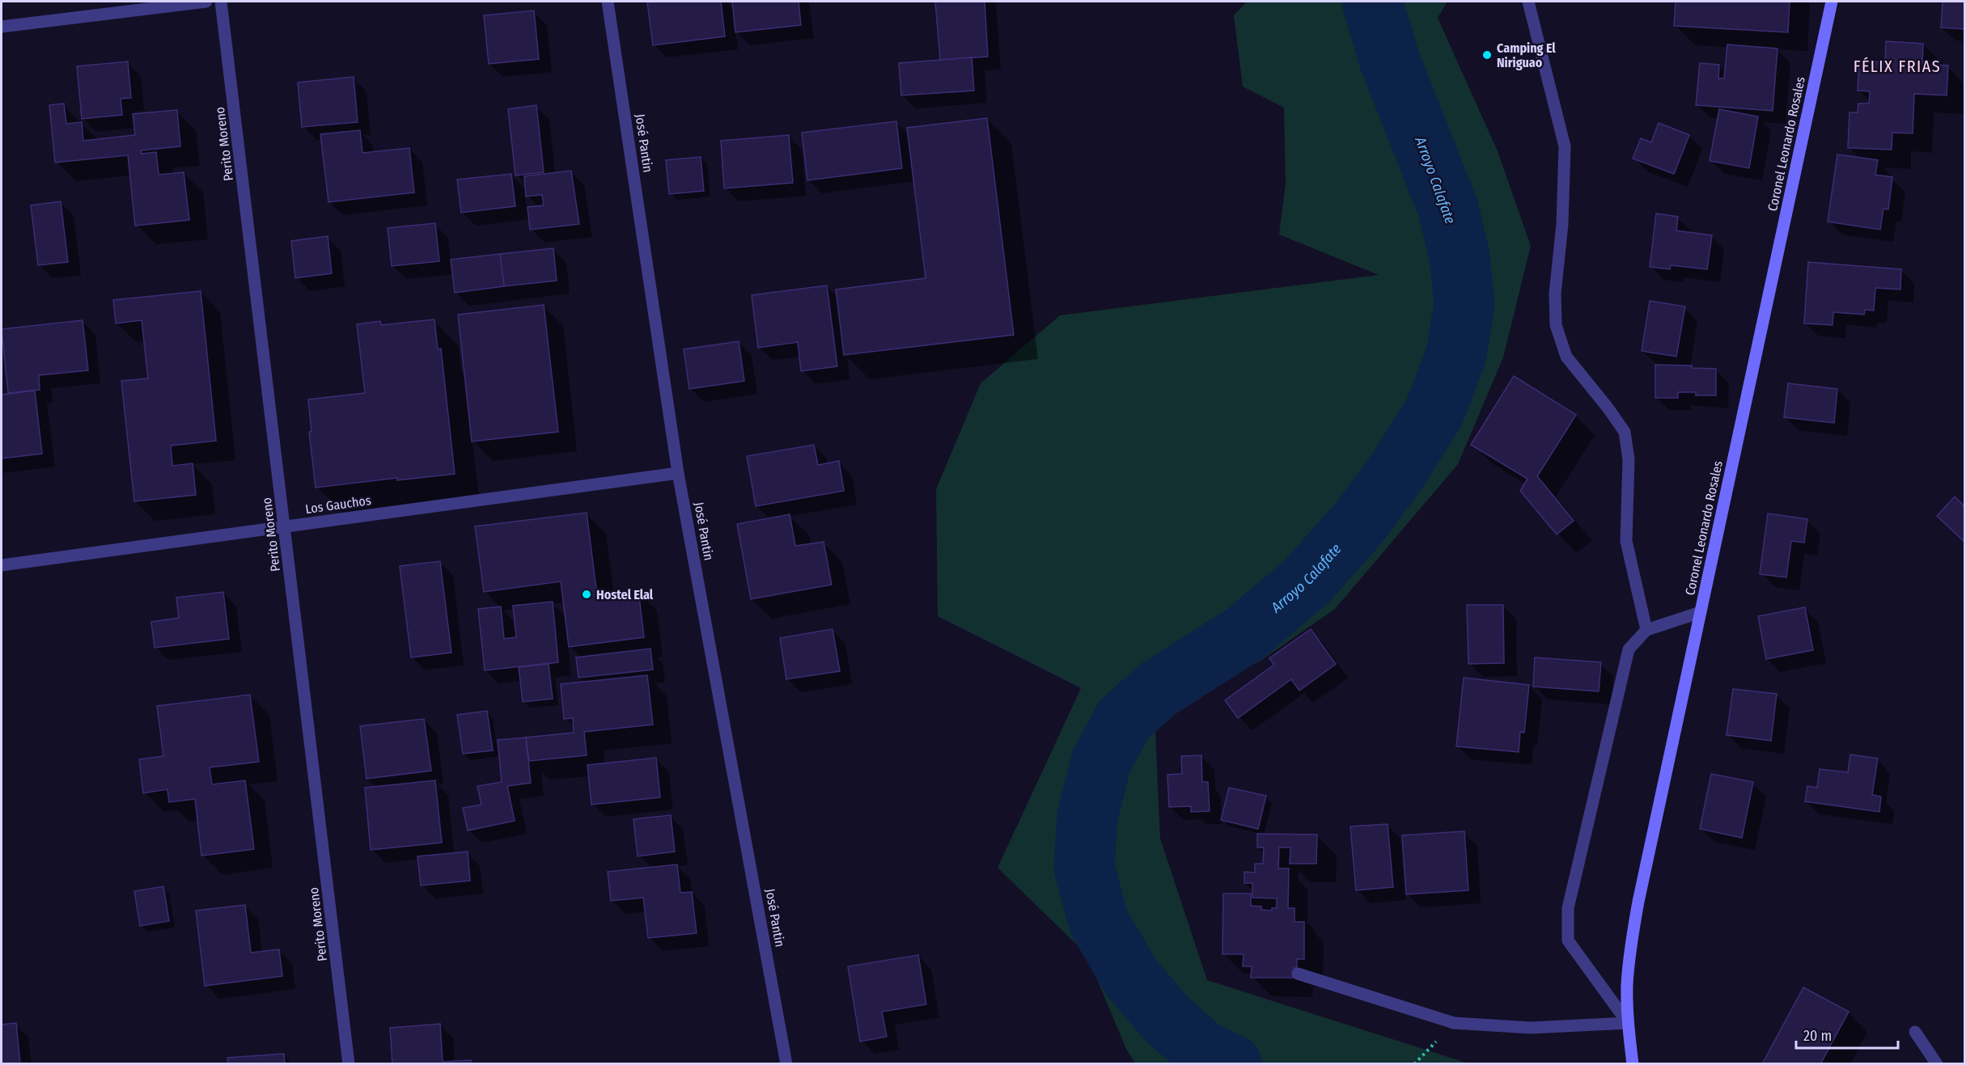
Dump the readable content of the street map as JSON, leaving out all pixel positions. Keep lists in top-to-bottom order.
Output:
{
  "streets": {
    "main road": ["Coronel Leonardo Rosales"],
    "street": ["José Pantin", "Perito Moreno", "Los Gauchos"]
  },
  "crossings": [
    ["José Pantin", "Los Gauchos"],
    ["Perito Moreno", "Los Gauchos"]
  ],
  "districts": ["FÉLIX FRIAS"],
  "water": ["Arroyo Calafate"],
  "places": ["Camping El Niriguao", "Hostel Elal"],
  "scale_bar": "20 m"
}
